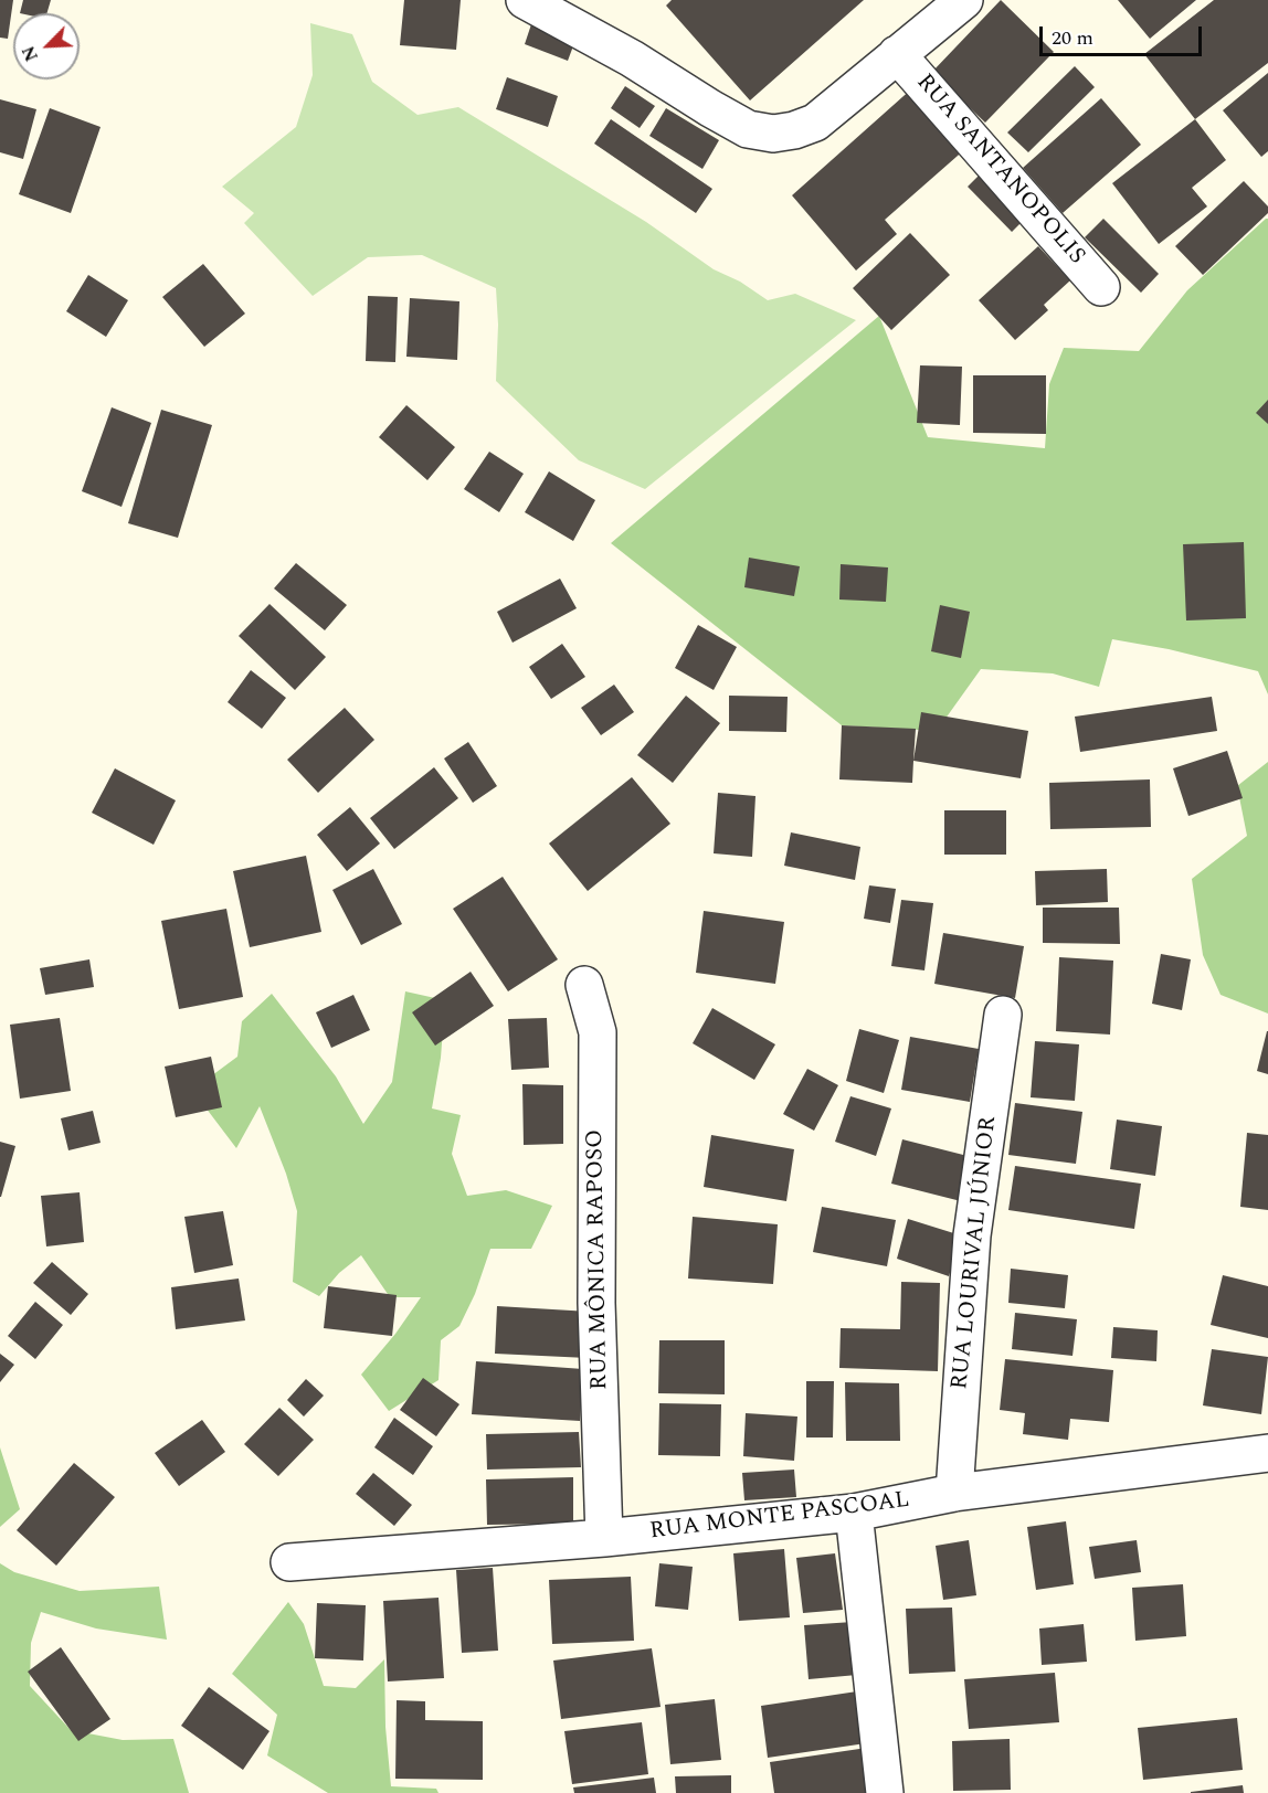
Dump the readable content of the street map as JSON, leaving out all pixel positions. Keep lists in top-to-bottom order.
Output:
{
  "streets": {
    "street": [
      "RUA SANTANOPOLIS",
      "RUA LOURIVAL JÚNIOR",
      "RUA MÔNICA RAPOSO",
      "RUA MONTE PASCOAL"
    ]
  },
  "crossings": [
    ["RUA LOURIVAL JÚNIOR", "RUA MONTE PASCOAL"],
    ["RUA MÔNICA RAPOSO", "RUA MONTE PASCOAL"]
  ],
  "scale_bar": "20 m",
  "north": "bottom left"
}
